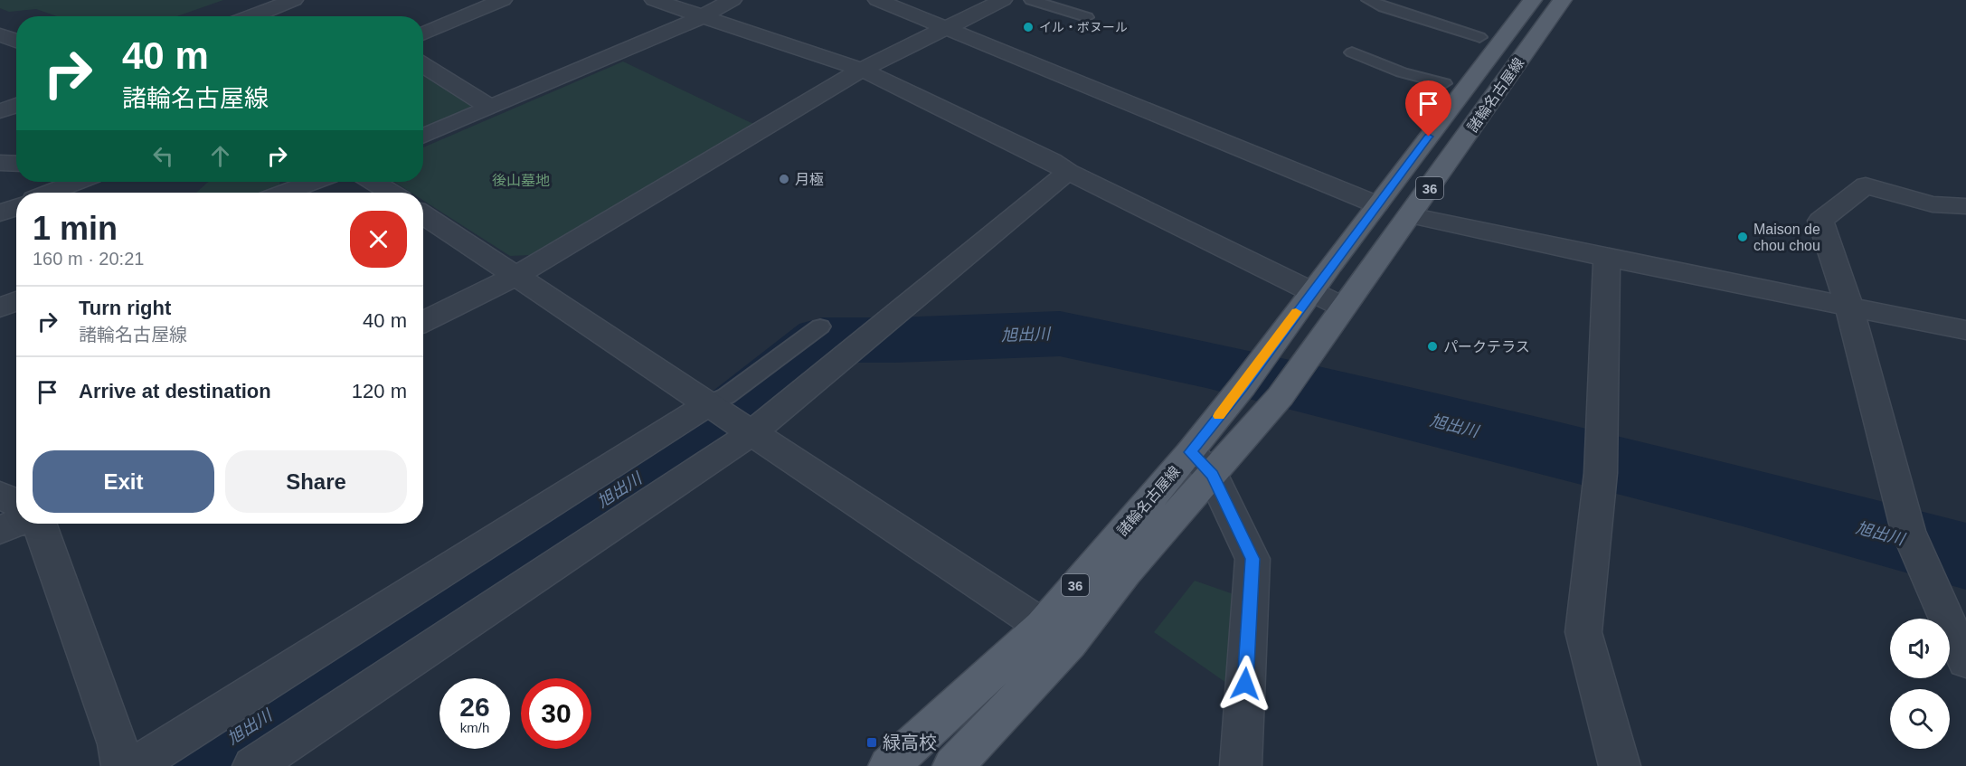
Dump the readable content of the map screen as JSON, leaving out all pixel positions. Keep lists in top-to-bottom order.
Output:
{
  "streets": {
    "main road": ["諸輪名古屋線", "36"]
  },
  "water": ["旭出川"],
  "parks": ["後山墓地"],
  "places": {
    "other": [
      "イル・ボヌール",
      "月極",
      "Maison de chou chou",
      "パークテラス"
    ],
    "transit": ["緑高校"]
  },
  "page": {
    "turn": ["40 m", "諸輪名古屋線"],
    "heading": ["1 min", "160 m · 20:21"],
    "list": [
      {
        "name": "Turn right",
        "note": "諸輪名古屋線",
        "value": "40 m"
      },
      {
        "name": "Arrive at destination",
        "value": "120 m"
      }
    ],
    "buttons": ["Exit", "Share"],
    "speed": "26 km/h",
    "limit": "30"
  }
}
